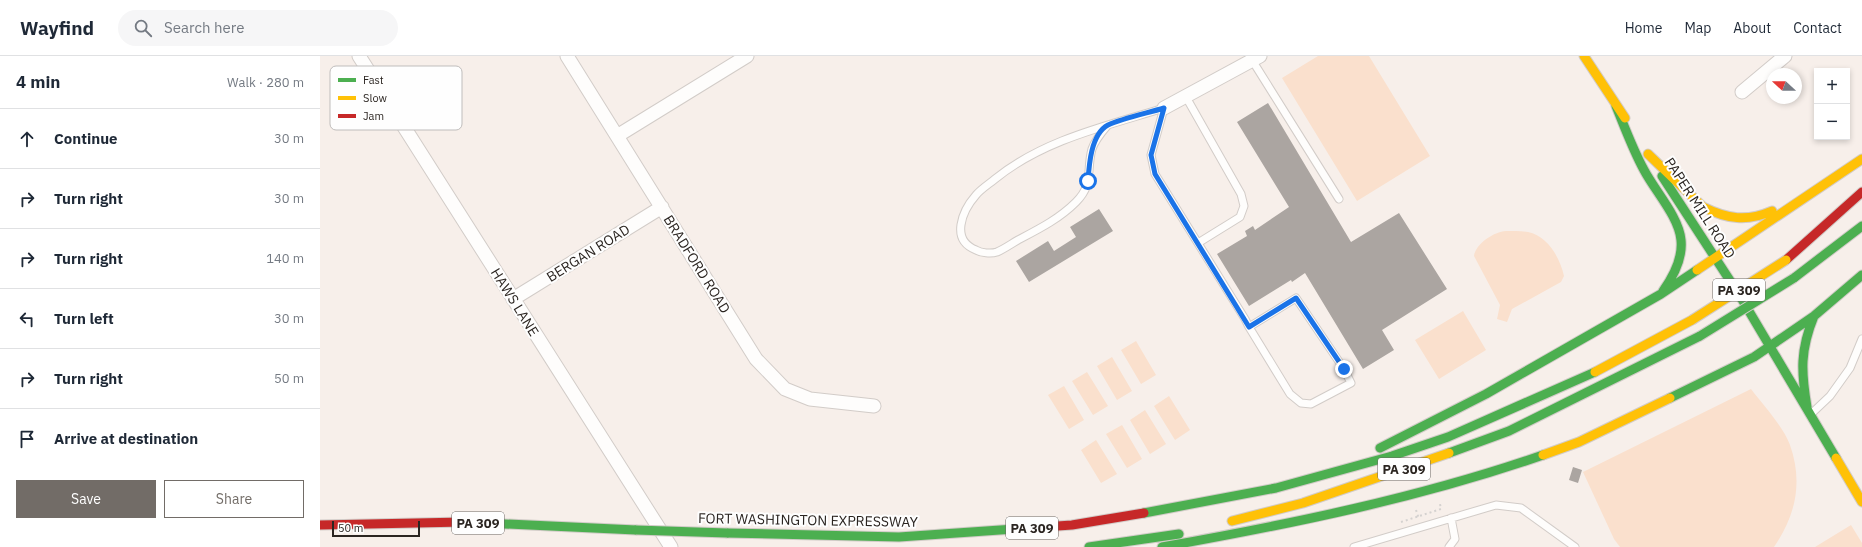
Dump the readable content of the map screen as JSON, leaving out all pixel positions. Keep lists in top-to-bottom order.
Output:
{
  "streets": {
    "main road": ["PAPER MILL ROAD", "PA 309", "FORT WASHINGTON EXPRESSWAY"],
    "street": ["BERGAN ROAD", "BRADFORD ROAD", "HAWS LANE"]
  },
  "crossings": [
    ["BERGAN ROAD", "BRADFORD ROAD"],
    ["BERGAN ROAD", "HAWS LANE"]
  ],
  "legend": ["Fast", "Slow", "Jam"],
  "scale_bar": "50 m",
  "north": "left",
  "page": {
    "header": "Wayfind",
    "search": "Search here",
    "nav": [
      "Home",
      "Map",
      "About",
      "Contact"
    ],
    "heading": ["4 min", "Walk · 280 m"],
    "map_buttons": ["+", "−"],
    "list": [
      ["Continue", "30 m"],
      ["Turn right", "30 m"],
      ["Turn right", "140 m"],
      ["Turn left", "30 m"],
      ["Turn right", "50 m"],
      "Arrive at destination"
    ],
    "buttons": ["Save", "Share"],
    "scale": "50 m"
  }
}
